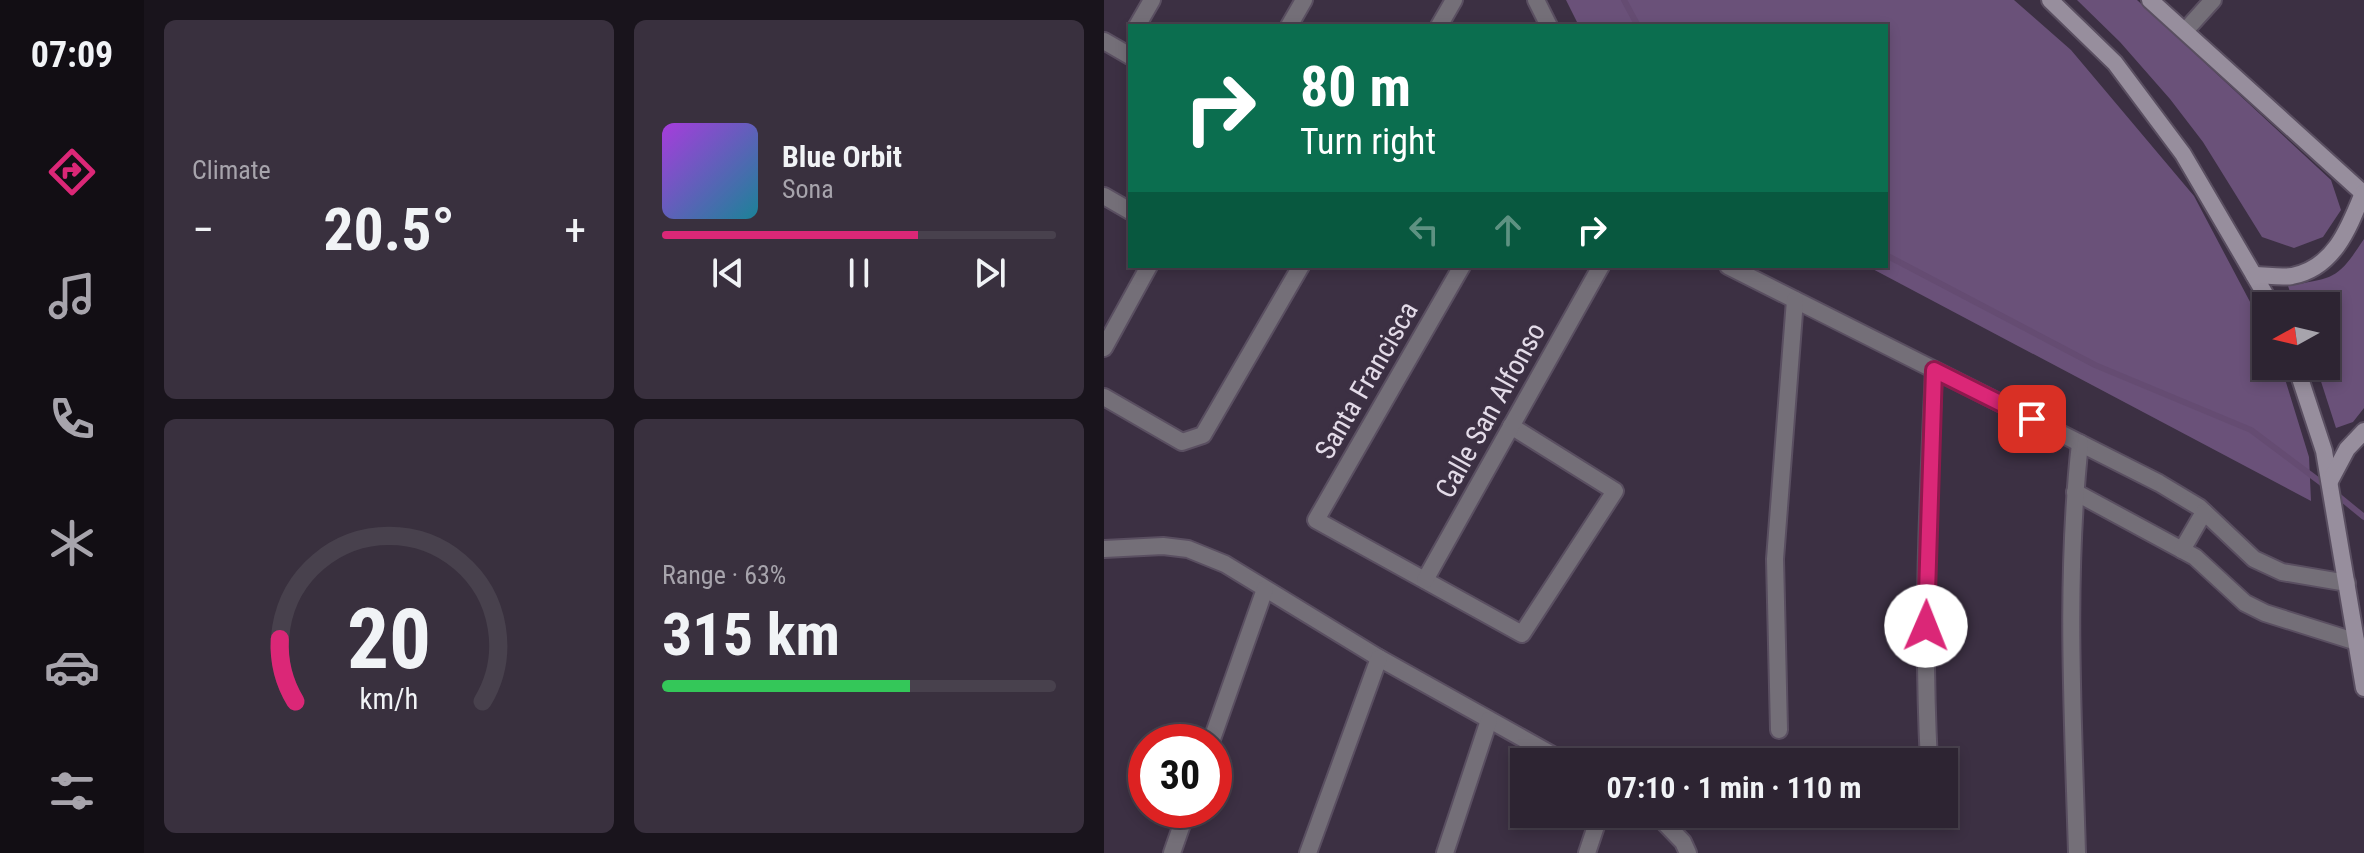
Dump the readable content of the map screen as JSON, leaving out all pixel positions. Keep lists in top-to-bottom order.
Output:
{
  "streets": {
    "street": ["Santa Francisca", "Calle San Alfonso"]
  },
  "crossings": [
    ["Santa Francisca", "Calle San Alfonso"]
  ],
  "north": "left",
  "page": {
    "tabs": "07:09",
    "tile": [
      "Climate",
      ["Range · 63%", "315 km"]
    ],
    "turn": ["80 m", "Turn right"],
    "song": ["Blue Orbit", "Sona"],
    "heat": ["−", "20.5°", "+"],
    "limit": "30",
    "trip": "07:10 · 1 min · 110 m",
    "gauge": ["20", "km/h"]
  }
}
